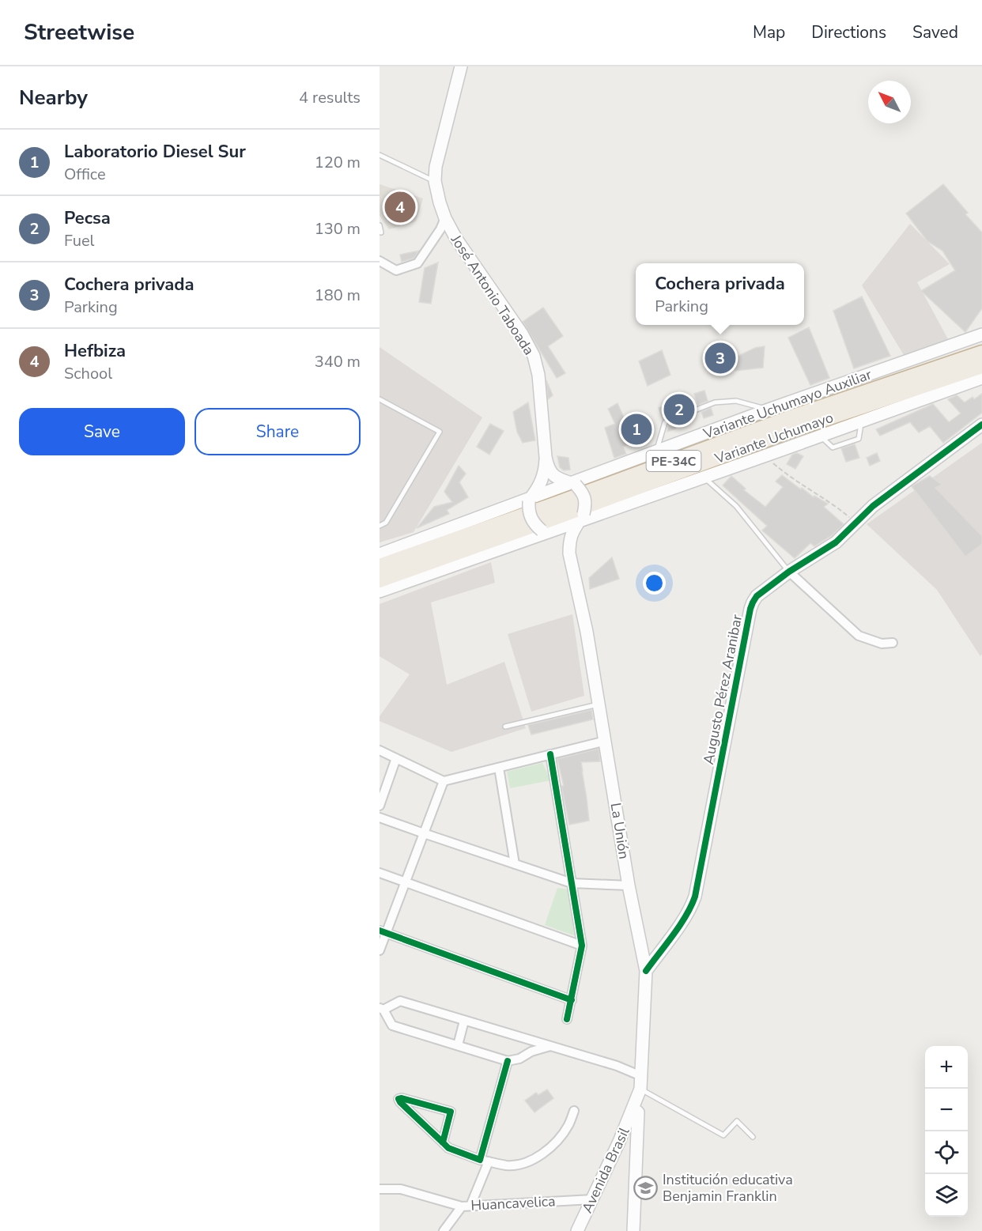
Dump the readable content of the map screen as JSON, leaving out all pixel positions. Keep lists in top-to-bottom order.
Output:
{
  "streets": {
    "highway": ["Variante Uchumayo", "PE-34C"],
    "main road": [
      "José Antonio Taboada",
      "Variante Uchumayo Auxiliar",
      "Augusto Pérez Aranibar",
      "La Unión",
      "Avenida Brasil"
    ],
    "street": ["Huancavelica"]
  },
  "crossings": [
    ["José Antonio Taboada", "Variante Uchumayo Auxiliar"],
    ["Augusto Pérez Aranibar", "La Unión"],
    ["La Unión", "Avenida Brasil"],
    ["Avenida Brasil", "Huancavelica"]
  ],
  "places": {
    "school or university": ["Institución educativa Benjamin Franklin"]
  },
  "north": "top left",
  "page": {
    "header": "Streetwise",
    "nav": ["Map", "Directions", "Saved"],
    "heading": ["Nearby", "4 results"],
    "list": [
      {
        "mark": "1",
        "name": "Laboratorio Diesel Sur",
        "note": "Office",
        "value": "120 m"
      },
      {
        "mark": "2",
        "name": "Pecsa",
        "note": "Fuel",
        "value": "130 m"
      },
      {
        "mark": "3",
        "name": "Cochera privada",
        "note": "Parking",
        "value": "180 m"
      },
      {
        "mark": "4",
        "name": "Hefbiza",
        "note": "School",
        "value": "340 m"
      }
    ],
    "pins": [
      "4",
      "3",
      "2",
      "1"
    ],
    "popup": ["Cochera privada", "Parking"],
    "buttons": ["Save", "Share"],
    "map_buttons": ["+", "−"]
  }
}
